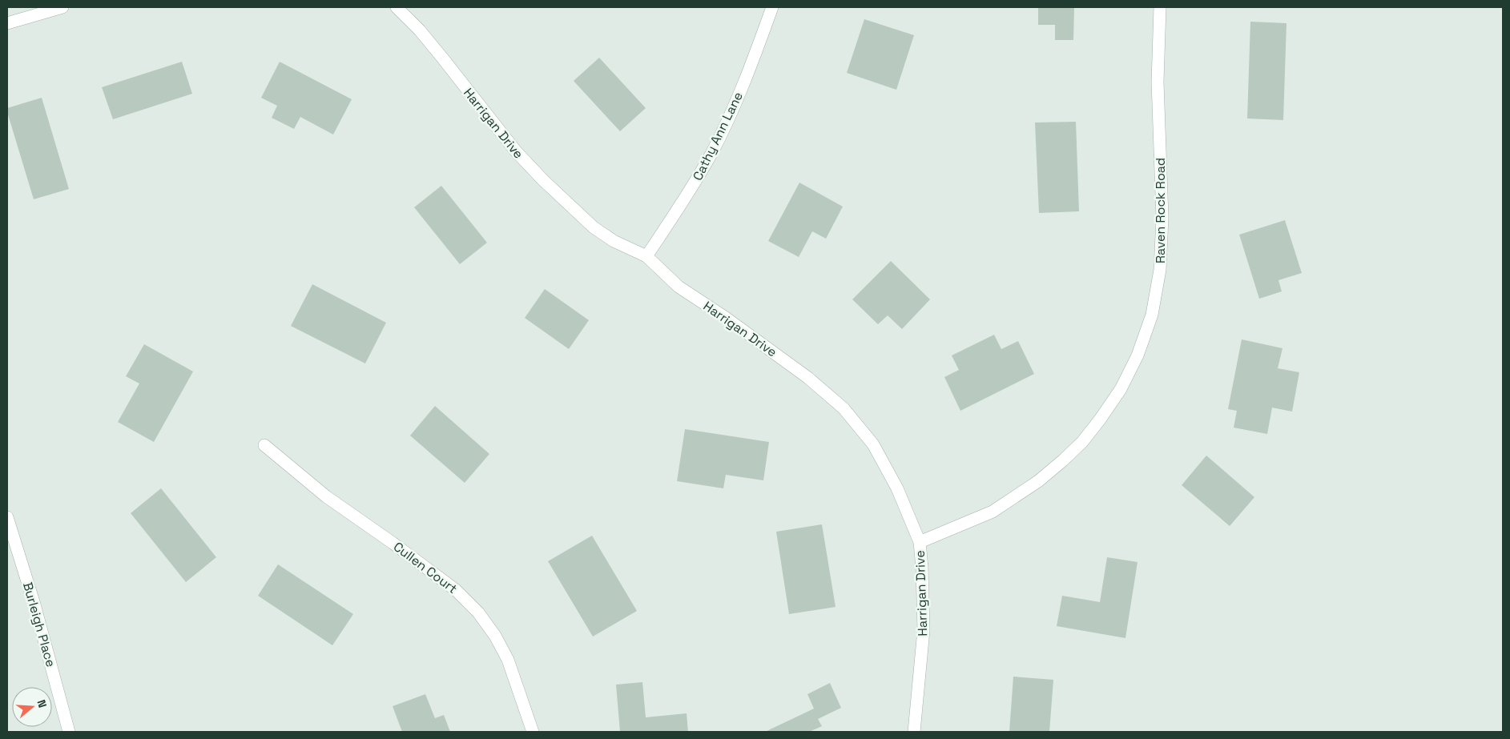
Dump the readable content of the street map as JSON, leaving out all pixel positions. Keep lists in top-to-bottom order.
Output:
{
  "streets": {
    "street": [
      "Harrigan Drive",
      "Cathy Ann Lane",
      "Raven Rock Road",
      "Cullen Court",
      "Burleigh Place"
    ]
  },
  "crossings": [
    ["Harrigan Drive", "Cathy Ann Lane"],
    ["Harrigan Drive", "Raven Rock Road"]
  ],
  "north": "right"
}
